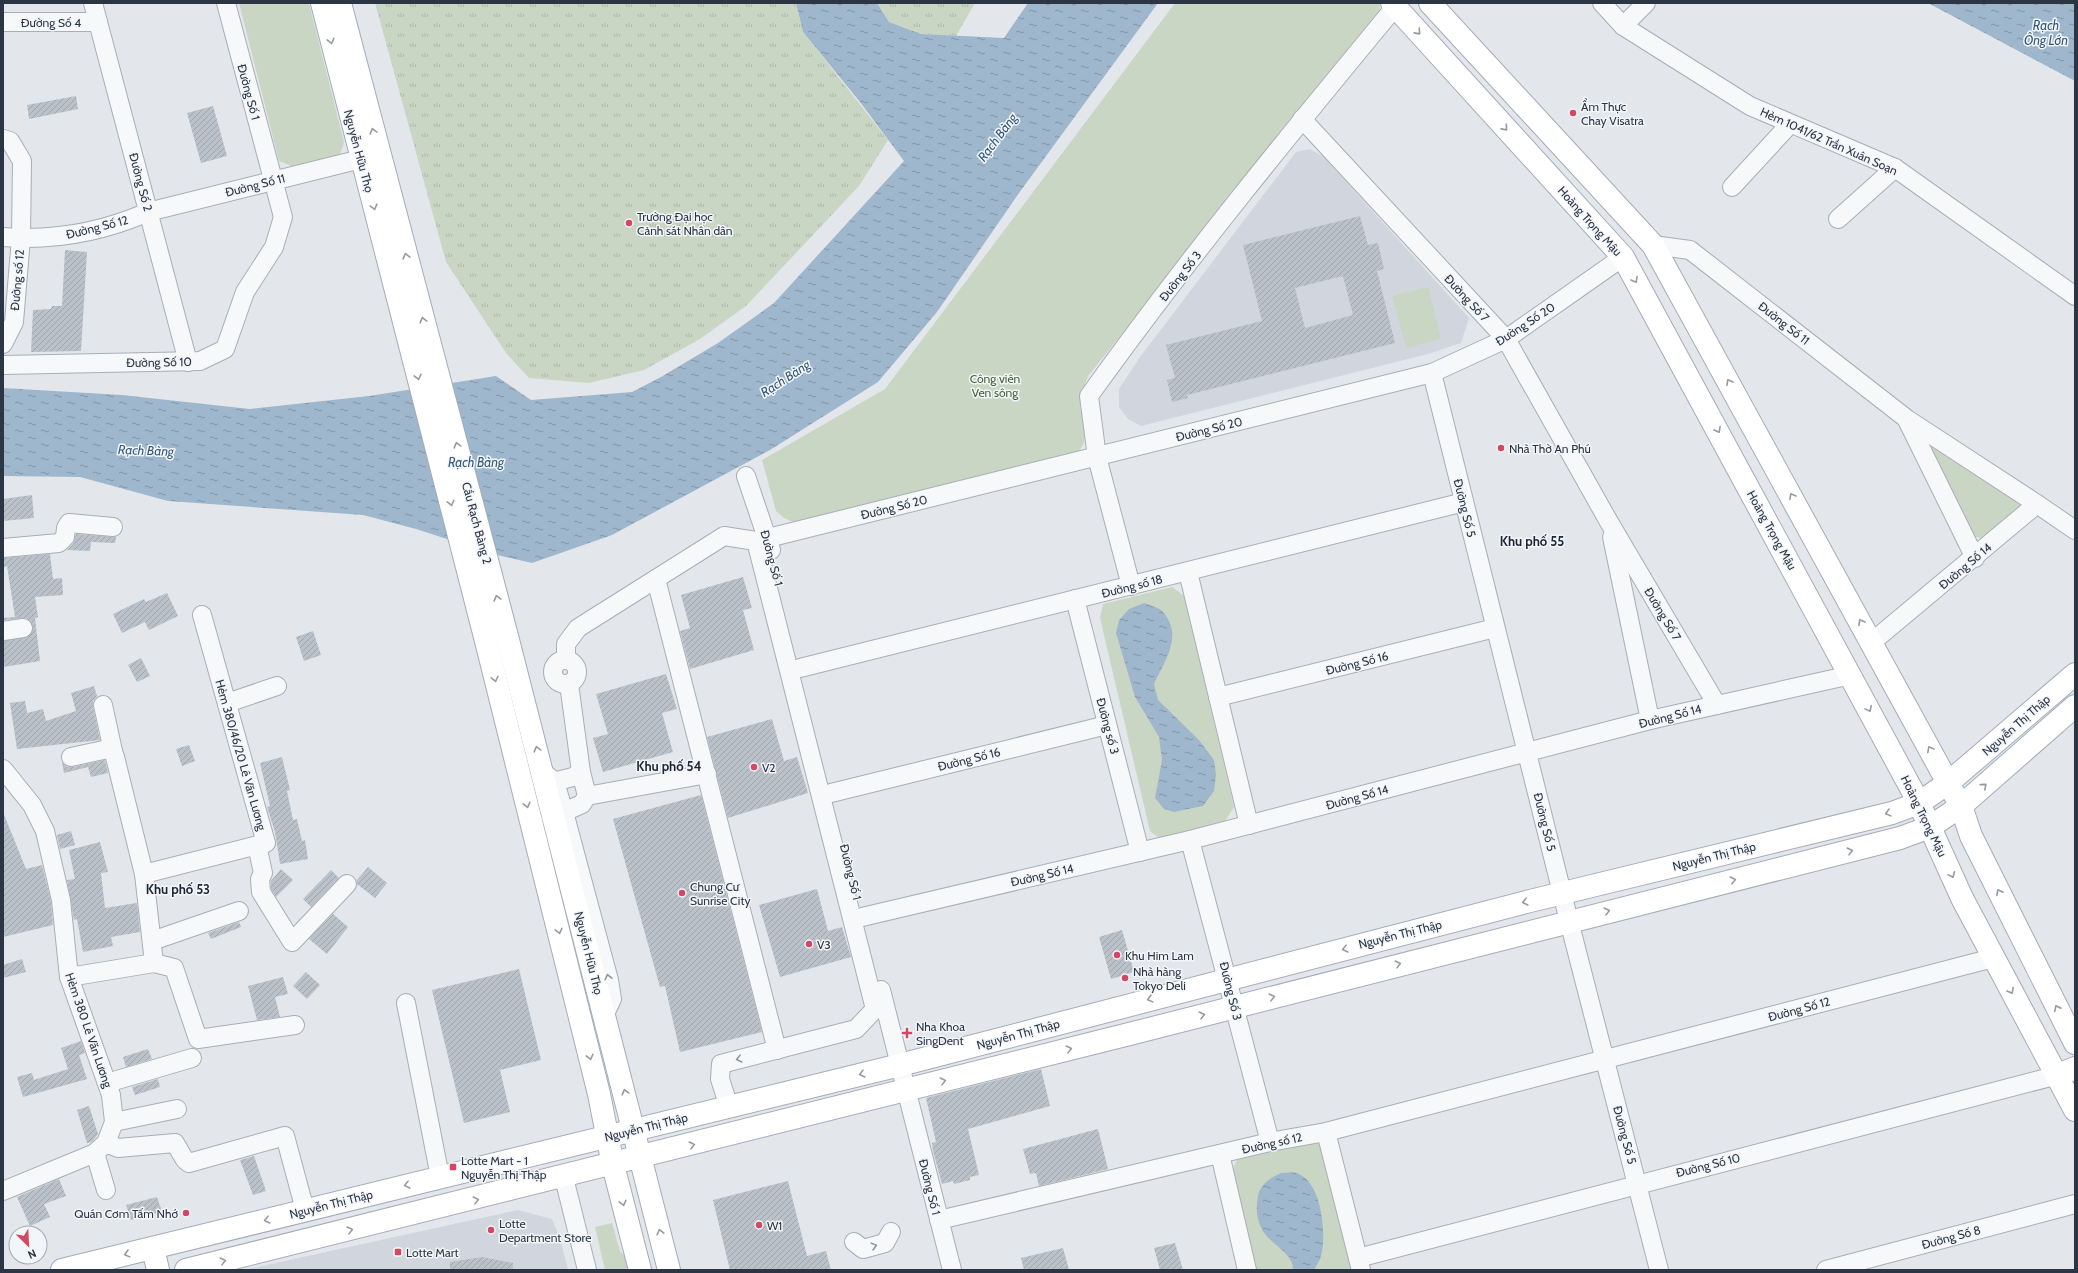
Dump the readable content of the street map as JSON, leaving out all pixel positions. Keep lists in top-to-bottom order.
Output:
{
  "streets": {
    "main road": [
      "Nguyễn Hữu Thọ",
      "Hoàng Trọng Mậu",
      "Cầu Rạch Bàng 2",
      "Nguyễn Thị Thập"
    ],
    "street": [
      "Đường Số 4",
      "Đường Số 1",
      "Hẻm 1041/62 Trần Xuân Soạn",
      "Đường Số 2",
      "Đường Số 11",
      "Đường Số 12",
      "Đường Số 3",
      "Đường số 12",
      "Đường Số 7",
      "Đường Số 20",
      "Đường Số 10",
      "Đường Số 5",
      "Đường Số 14",
      "Đường số 18",
      "Đường Số 16",
      "Đường số 3",
      "Hẻm 380/46/20 Lê Văn Lương",
      "Hẻm 380 Lê Văn Lương",
      "Đường Số 8"
    ]
  },
  "crossings": [
    ["Đường Số 4", "Đường Số 2"],
    ["Đường Số 1", "Đường Số 11"],
    ["Đường Số 1", "Đường số 12"],
    ["Đường Số 1", "Đường Số 20"],
    ["Đường Số 1", "Đường Số 10"],
    ["Đường Số 1", "Đường Số 14"],
    ["Đường Số 1", "Đường số 18"],
    ["Đường Số 1", "Đường Số 16"],
    ["Đường Số 1", "Nguyễn Thị Thập"],
    ["Nguyễn Hữu Thọ", "Đường Số 11"],
    ["Nguyễn Hữu Thọ", "Cầu Rạch Bàng 2"],
    ["Nguyễn Hữu Thọ", "Nguyễn Thị Thập"],
    ["Đường Số 2", "Đường Số 11"],
    ["Đường Số 2", "Đường Số 12"],
    ["Đường Số 2", "Đường Số 10"],
    ["Đường Số 11", "Đường Số 12"],
    ["Đường Số 11", "Đường Số 10"],
    ["Đường Số 11", "Đường Số 14"],
    ["Hoàng Trọng Mậu", "Đường Số 12"],
    ["Hoàng Trọng Mậu", "Đường Số 3"],
    ["Hoàng Trọng Mậu", "Đường Số 20"],
    ["Hoàng Trọng Mậu", "Đường Số 10"],
    ["Hoàng Trọng Mậu", "Đường Số 14"],
    ["Hoàng Trọng Mậu", "Nguyễn Thị Thập"],
    ["Đường Số 12", "Đường số 12"],
    ["Đường Số 12", "Đường Số 5"],
    ["Đường Số 3", "Đường số 12"],
    ["Đường Số 3", "Đường Số 7"],
    ["Đường Số 3", "Đường Số 20"],
    ["Đường Số 3", "Đường Số 14"],
    ["Đường Số 3", "Đường số 18"],
    ["Đường Số 3", "Nguyễn Thị Thập"],
    ["Đường số 12", "Đường Số 5"],
    ["Đường Số 7", "Đường Số 20"],
    ["Đường Số 7", "Đường Số 14"],
    ["Đường Số 20", "Đường Số 5"],
    ["Đường Số 10", "Đường Số 5"],
    ["Đường Số 5", "Đường Số 14"],
    ["Đường Số 5", "Đường số 18"],
    ["Đường Số 5", "Đường Số 16"],
    ["Đường Số 5", "Nguyễn Thị Thập"],
    ["Đường Số 14", "Đường số 3"],
    ["Đường số 18", "Đường số 3"],
    ["Đường Số 16", "Đường số 3"]
  ],
  "districts": ["Khu phố 55", "Khu phố 54", "Khu phố 53"],
  "water": ["Rạch Ông Lớn", "Rạch Bàng"],
  "parks": ["Công viên Ven sông"],
  "places": {
    "other": [
      "Ẩm Thực Chay Visatra",
      "Trường Đại học Cảnh sát Nhân dân",
      "Nhà Thờ An Phú",
      "V2",
      "Chung Cư Sunrise City",
      "V3",
      "Khu Him Lam",
      "Nhà hàng Tokyo Deli",
      "Quán Cơm Tấm Nhớ",
      "W1",
      "Lotte Department Store"
    ],
    "health": ["Nha Khoa SingDent"],
    "transit": ["Lotte Mart - 1 Nguyễn Thị Thập", "Lotte Mart"]
  },
  "north": "bottom right"
}
